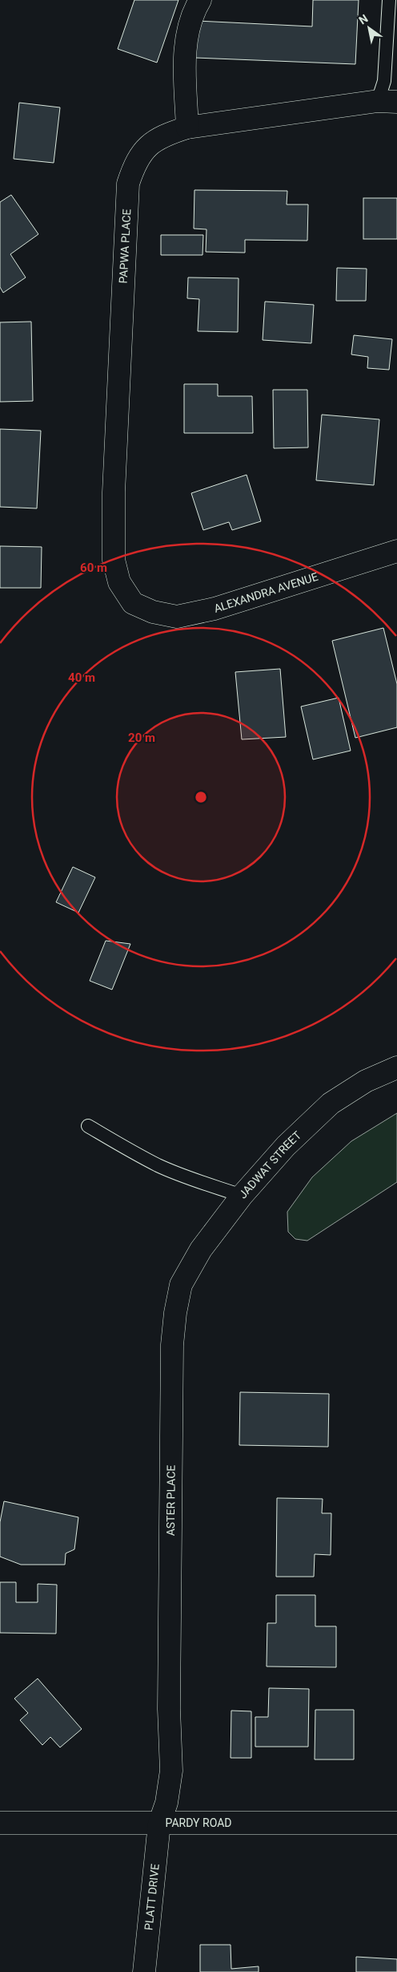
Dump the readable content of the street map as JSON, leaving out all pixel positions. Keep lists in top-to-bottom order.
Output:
{
  "streets": {
    "street": [
      "PAPWA PLACE",
      "ALEXANDRA AVENUE",
      "JADWAT STREET",
      "ASTER PLACE",
      "PARDY ROAD",
      "PLATT DRIVE"
    ]
  },
  "crossings": [
    ["PAPWA PLACE", "ALEXANDRA AVENUE"],
    ["JADWAT STREET", "ASTER PLACE"],
    ["ASTER PLACE", "PARDY ROAD"],
    ["ASTER PLACE", "PLATT DRIVE"],
    ["PARDY ROAD", "PLATT DRIVE"]
  ],
  "north": "top left",
  "rings": ["60 m", "40 m", "20 m"]
}
